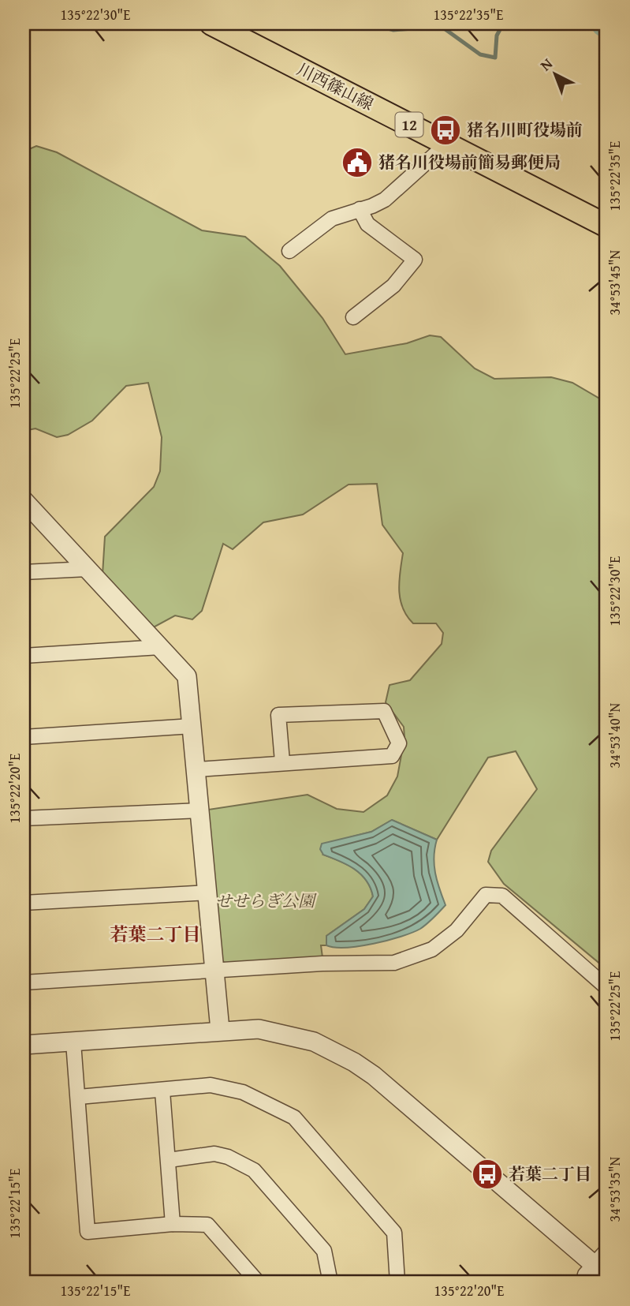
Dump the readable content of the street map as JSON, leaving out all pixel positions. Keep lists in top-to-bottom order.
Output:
{
  "streets": {
    "main road": ["川西篠山線", "12"]
  },
  "districts": ["若葉二丁目"],
  "parks": ["せせらぎ公園"],
  "places": {
    "bus stop": ["猪名川町役場前", "若葉二丁目"],
    "public building": ["猪名川役場前簡易郵便局"]
  },
  "north": "top left",
  "coordinates": [
    "135°22'30\"E",
    "135°22'35\"E",
    "34°53'45\"N",
    "135°22'25\"E",
    "34°53'40\"N",
    "135°22'20\"E",
    "34°53'35\"N",
    "135°22'15\"E"
  ]
}
